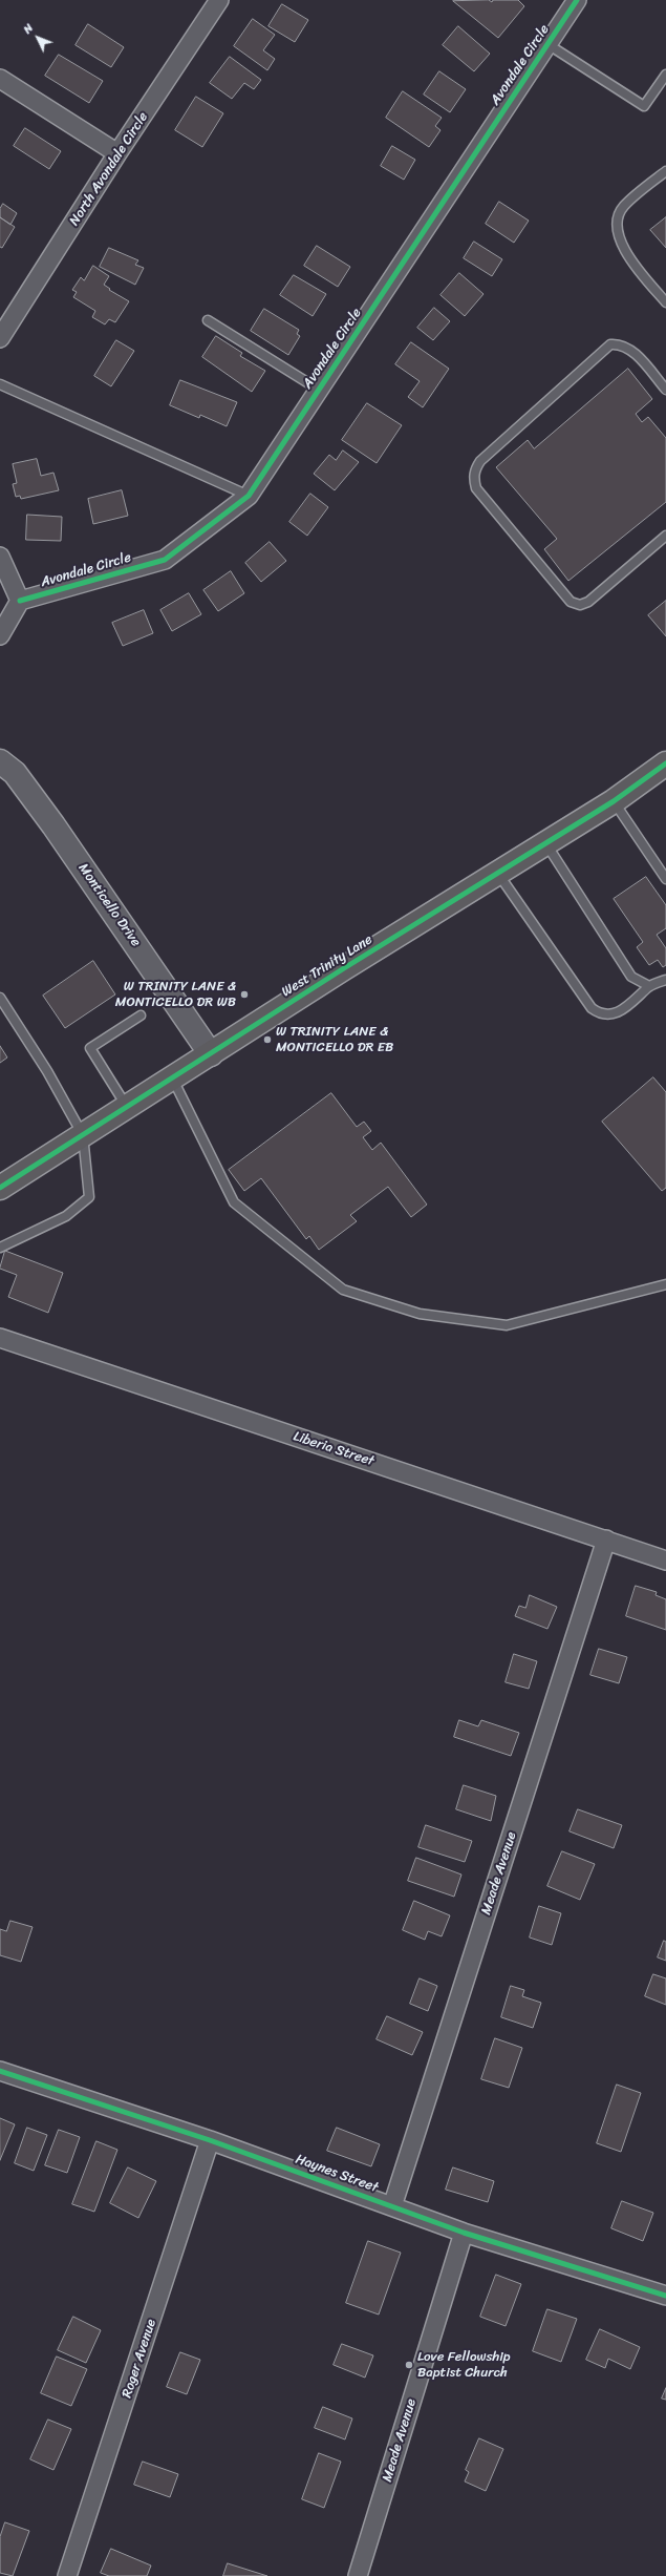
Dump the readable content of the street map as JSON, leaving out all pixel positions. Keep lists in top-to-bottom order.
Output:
{
  "streets": {
    "main road": ["West Trinity Lane"],
    "street": [
      "Avondale Circle",
      "North Avondale Circle",
      "Monticello Drive",
      "Liberia Street",
      "Meade Avenue",
      "Haynes Street",
      "Roger Avenue"
    ]
  },
  "crossings": [
    ["Monticello Drive", "West Trinity Lane"],
    ["Liberia Street", "Meade Avenue"],
    ["Meade Avenue", "Haynes Street"],
    ["Haynes Street", "Roger Avenue"]
  ],
  "places": ["W TRINITY LANE & MONTICELLO DR WB", "W TRINITY LANE & MONTICELLO DR EB", "Love Fellowship Baptist Church"],
  "north": "top left"
}
